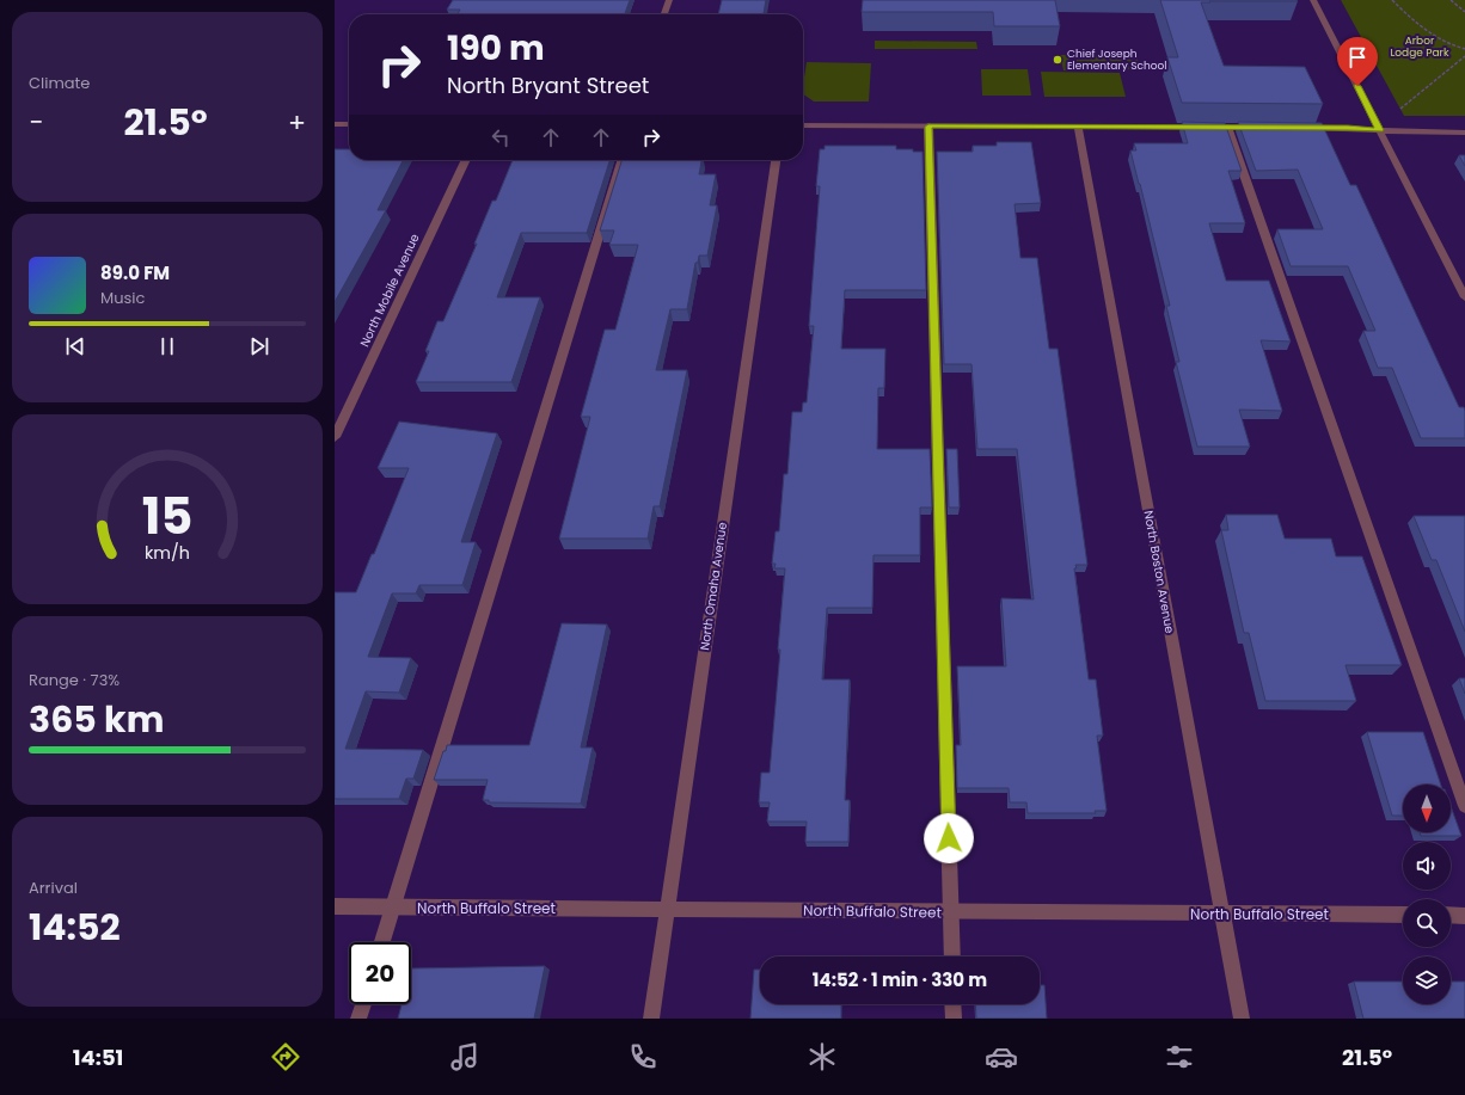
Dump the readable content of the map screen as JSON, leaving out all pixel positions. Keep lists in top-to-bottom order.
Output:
{
  "streets": {
    "street": [
      "North Mobile Avenue",
      "North Boston Avenue",
      "North Omaha Avenue",
      "North Buffalo Street"
    ]
  },
  "crossings": [
    ["North Boston Avenue", "North Buffalo Street"],
    ["North Omaha Avenue", "North Buffalo Street"]
  ],
  "parks": ["Arbor Lodge Park"],
  "places": ["Chief Joseph Elementary School"],
  "north": "bottom",
  "page": {
    "tile": [
      "Climate",
      ["Range · 73%", "365 km"],
      ["Arrival", "14:52"]
    ],
    "turn": ["190 m", "North Bryant Street"],
    "heat": ["−", "21.5°", "+"],
    "song": ["89.0 FM", "Music"],
    "limit": "20",
    "trip": "14:52 · 1 min · 330 m",
    "tabs": ["14:51", "21.5°"],
    "gauge": ["15", "km/h"]
  }
}
